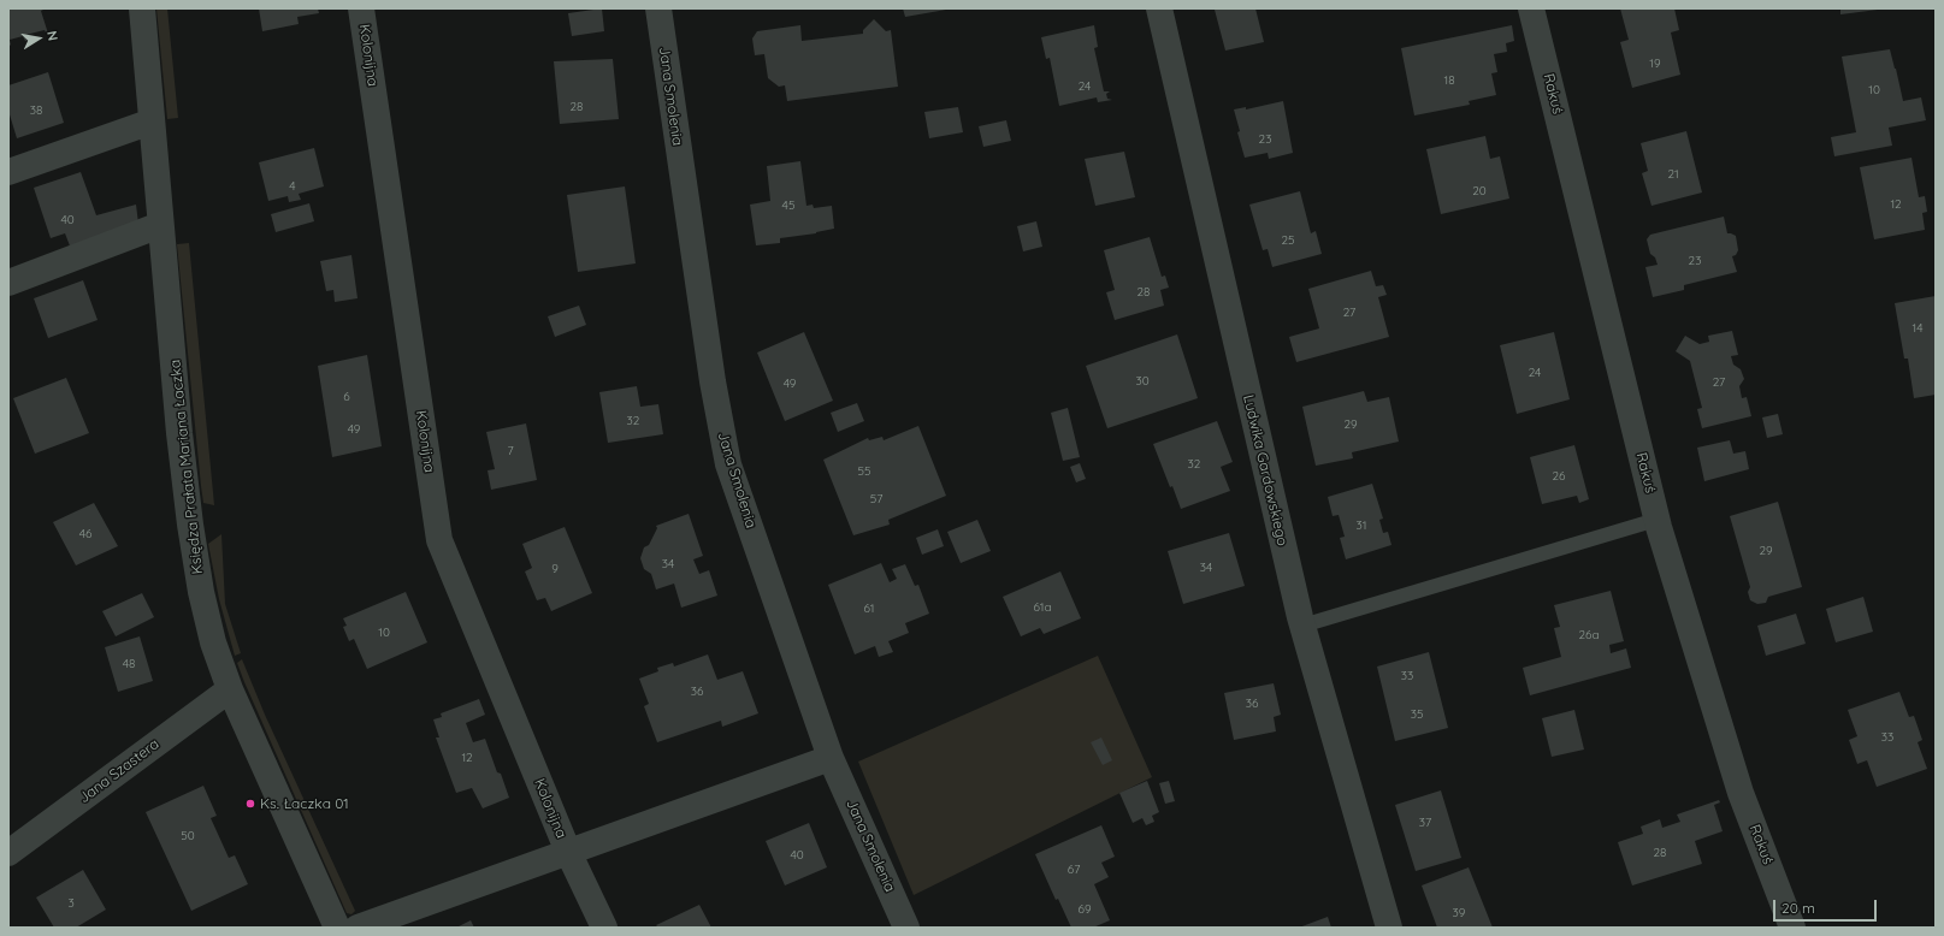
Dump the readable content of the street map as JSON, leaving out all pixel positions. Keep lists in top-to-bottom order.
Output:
{
  "streets": {
    "street": [
      "Kolonijna",
      "Rakuś",
      "Jana Smolenia",
      "Księdza Prałata Mariana Łaczka",
      "Ludwika Gardowskiego",
      "Jana Szastera"
    ]
  },
  "crossings": [
    ["Księdza Prałata Mariana Łaczka", "Jana Szastera"]
  ],
  "places": ["Ks. Łaczka 01"],
  "house_numbers": [
    "19",
    "18",
    "24",
    "10",
    "28",
    "38",
    "23",
    "21",
    "4",
    "20",
    "12",
    "45",
    "40",
    "25",
    "23",
    "28",
    "27",
    "14",
    "24",
    "30",
    "27",
    "49",
    "6",
    "32",
    "29",
    "49",
    "7",
    "32",
    "55",
    "26",
    "57",
    "31",
    "46",
    "29",
    "34",
    "34",
    "9",
    "61a",
    "61",
    "10",
    "26a",
    "48",
    "33",
    "36",
    "36",
    "35",
    "33",
    "12",
    "37",
    "50",
    "28",
    "40",
    "67",
    "3",
    "69",
    "39"
  ],
  "scale_bar": "20 m",
  "north": "right"
}
